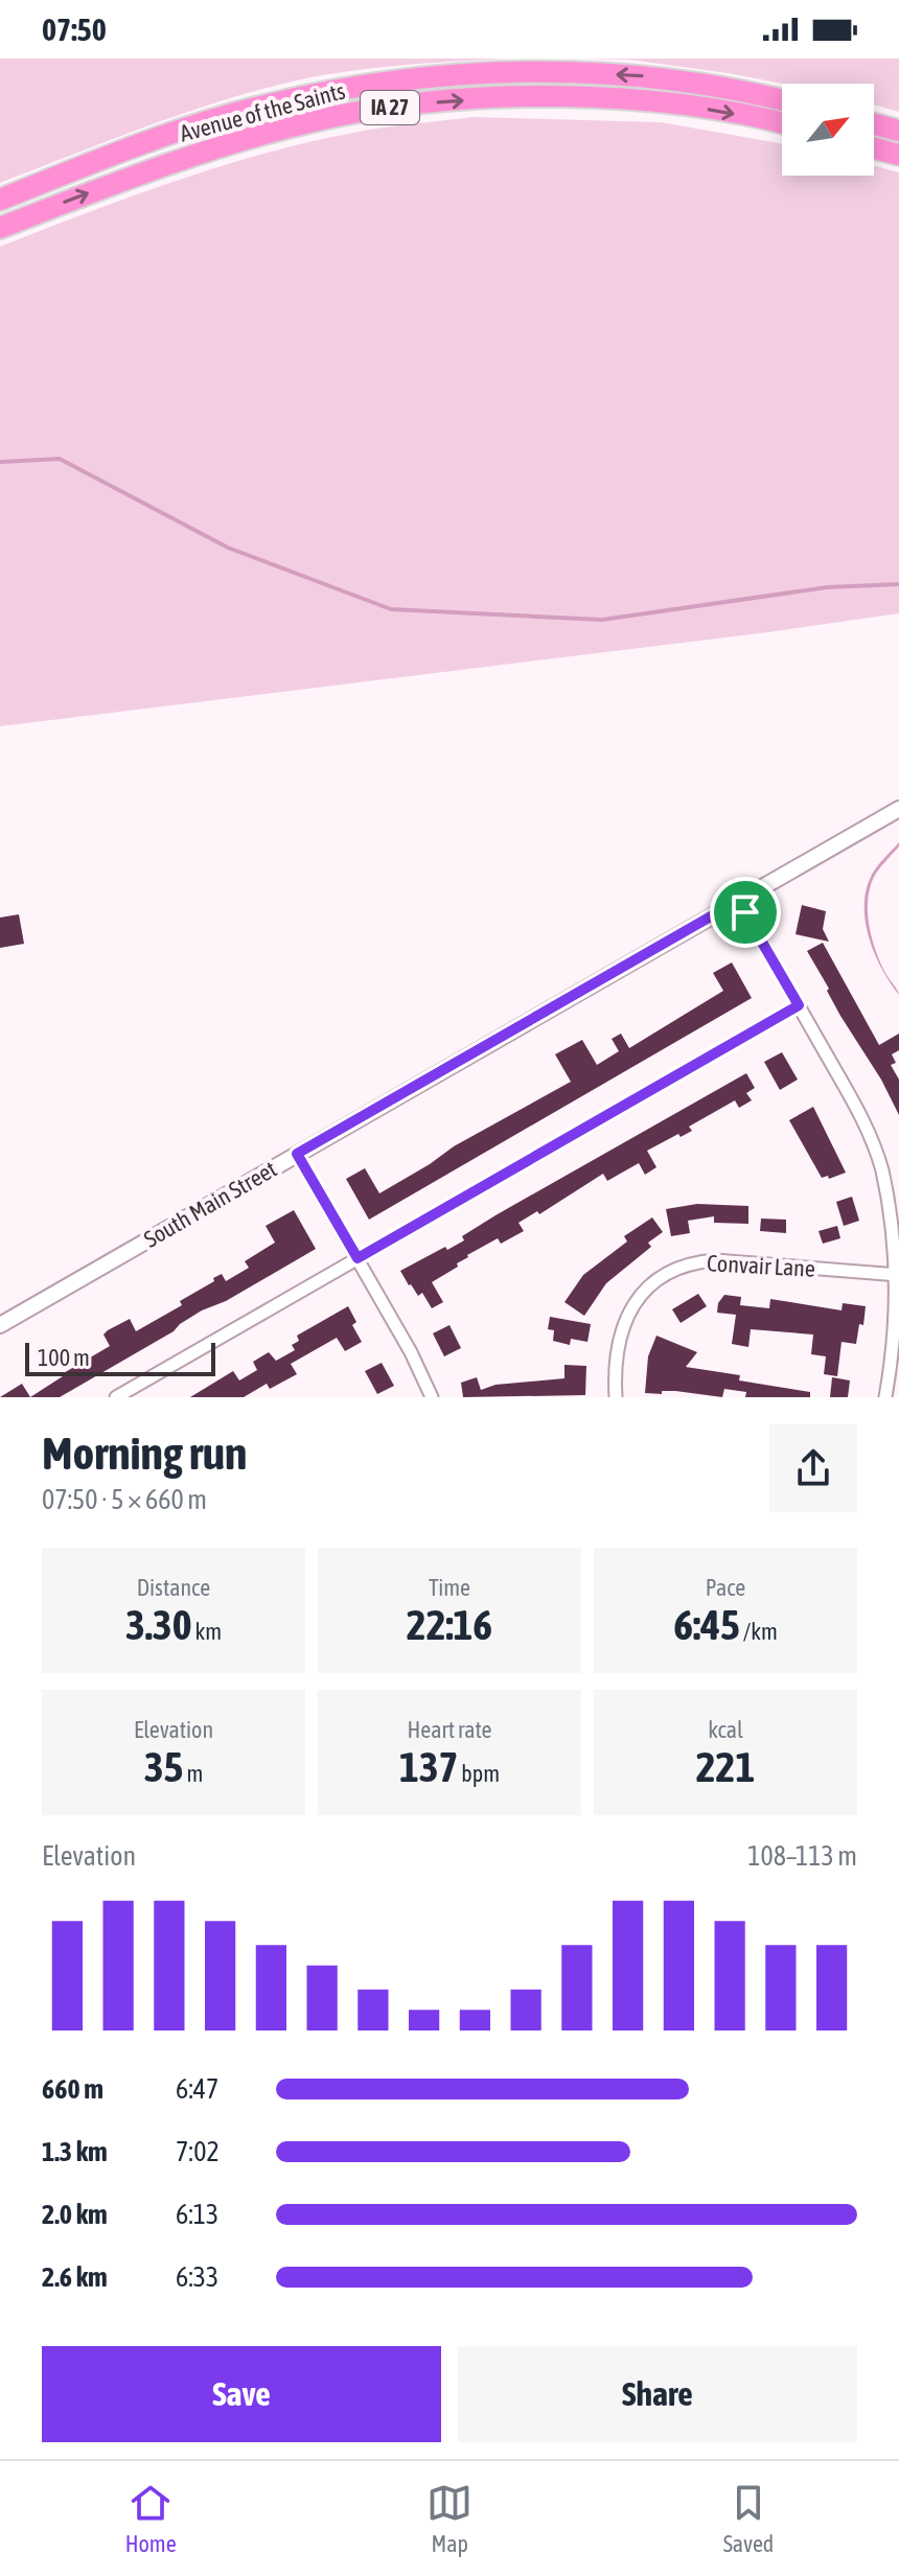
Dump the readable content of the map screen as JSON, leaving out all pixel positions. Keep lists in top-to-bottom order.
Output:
{
  "streets": {
    "highway": ["IA 27", "Avenue of the Saints"],
    "street": ["South Main Street", "Convair Lane"]
  },
  "scale_bar": "100 m",
  "north": "top right",
  "page": {
    "status": "07:50",
    "scale": "100 m",
    "heading": ["Morning run", "07:50 · 5 × 660 m"],
    "stats": [
      ["Distance", "3.30 km"],
      ["Time", "22:16"],
      ["Pace", "6:45 /km"],
      ["Elevation", "35 m"],
      ["Heart rate", "137 bpm"],
      ["kcal", "221"]
    ],
    "chart": ["Elevation", "108–113 m"],
    "list": [
      {
        "name": "660 m",
        "note": "6:47"
      },
      {
        "name": "1.3 km",
        "note": "7:02"
      },
      {
        "name": "2.0 km",
        "note": "6:13"
      },
      {
        "name": "2.6 km",
        "note": "6:33"
      }
    ],
    "buttons": ["Save", "Share"],
    "tabs": ["Home", "Map", "Saved"]
  }
}
